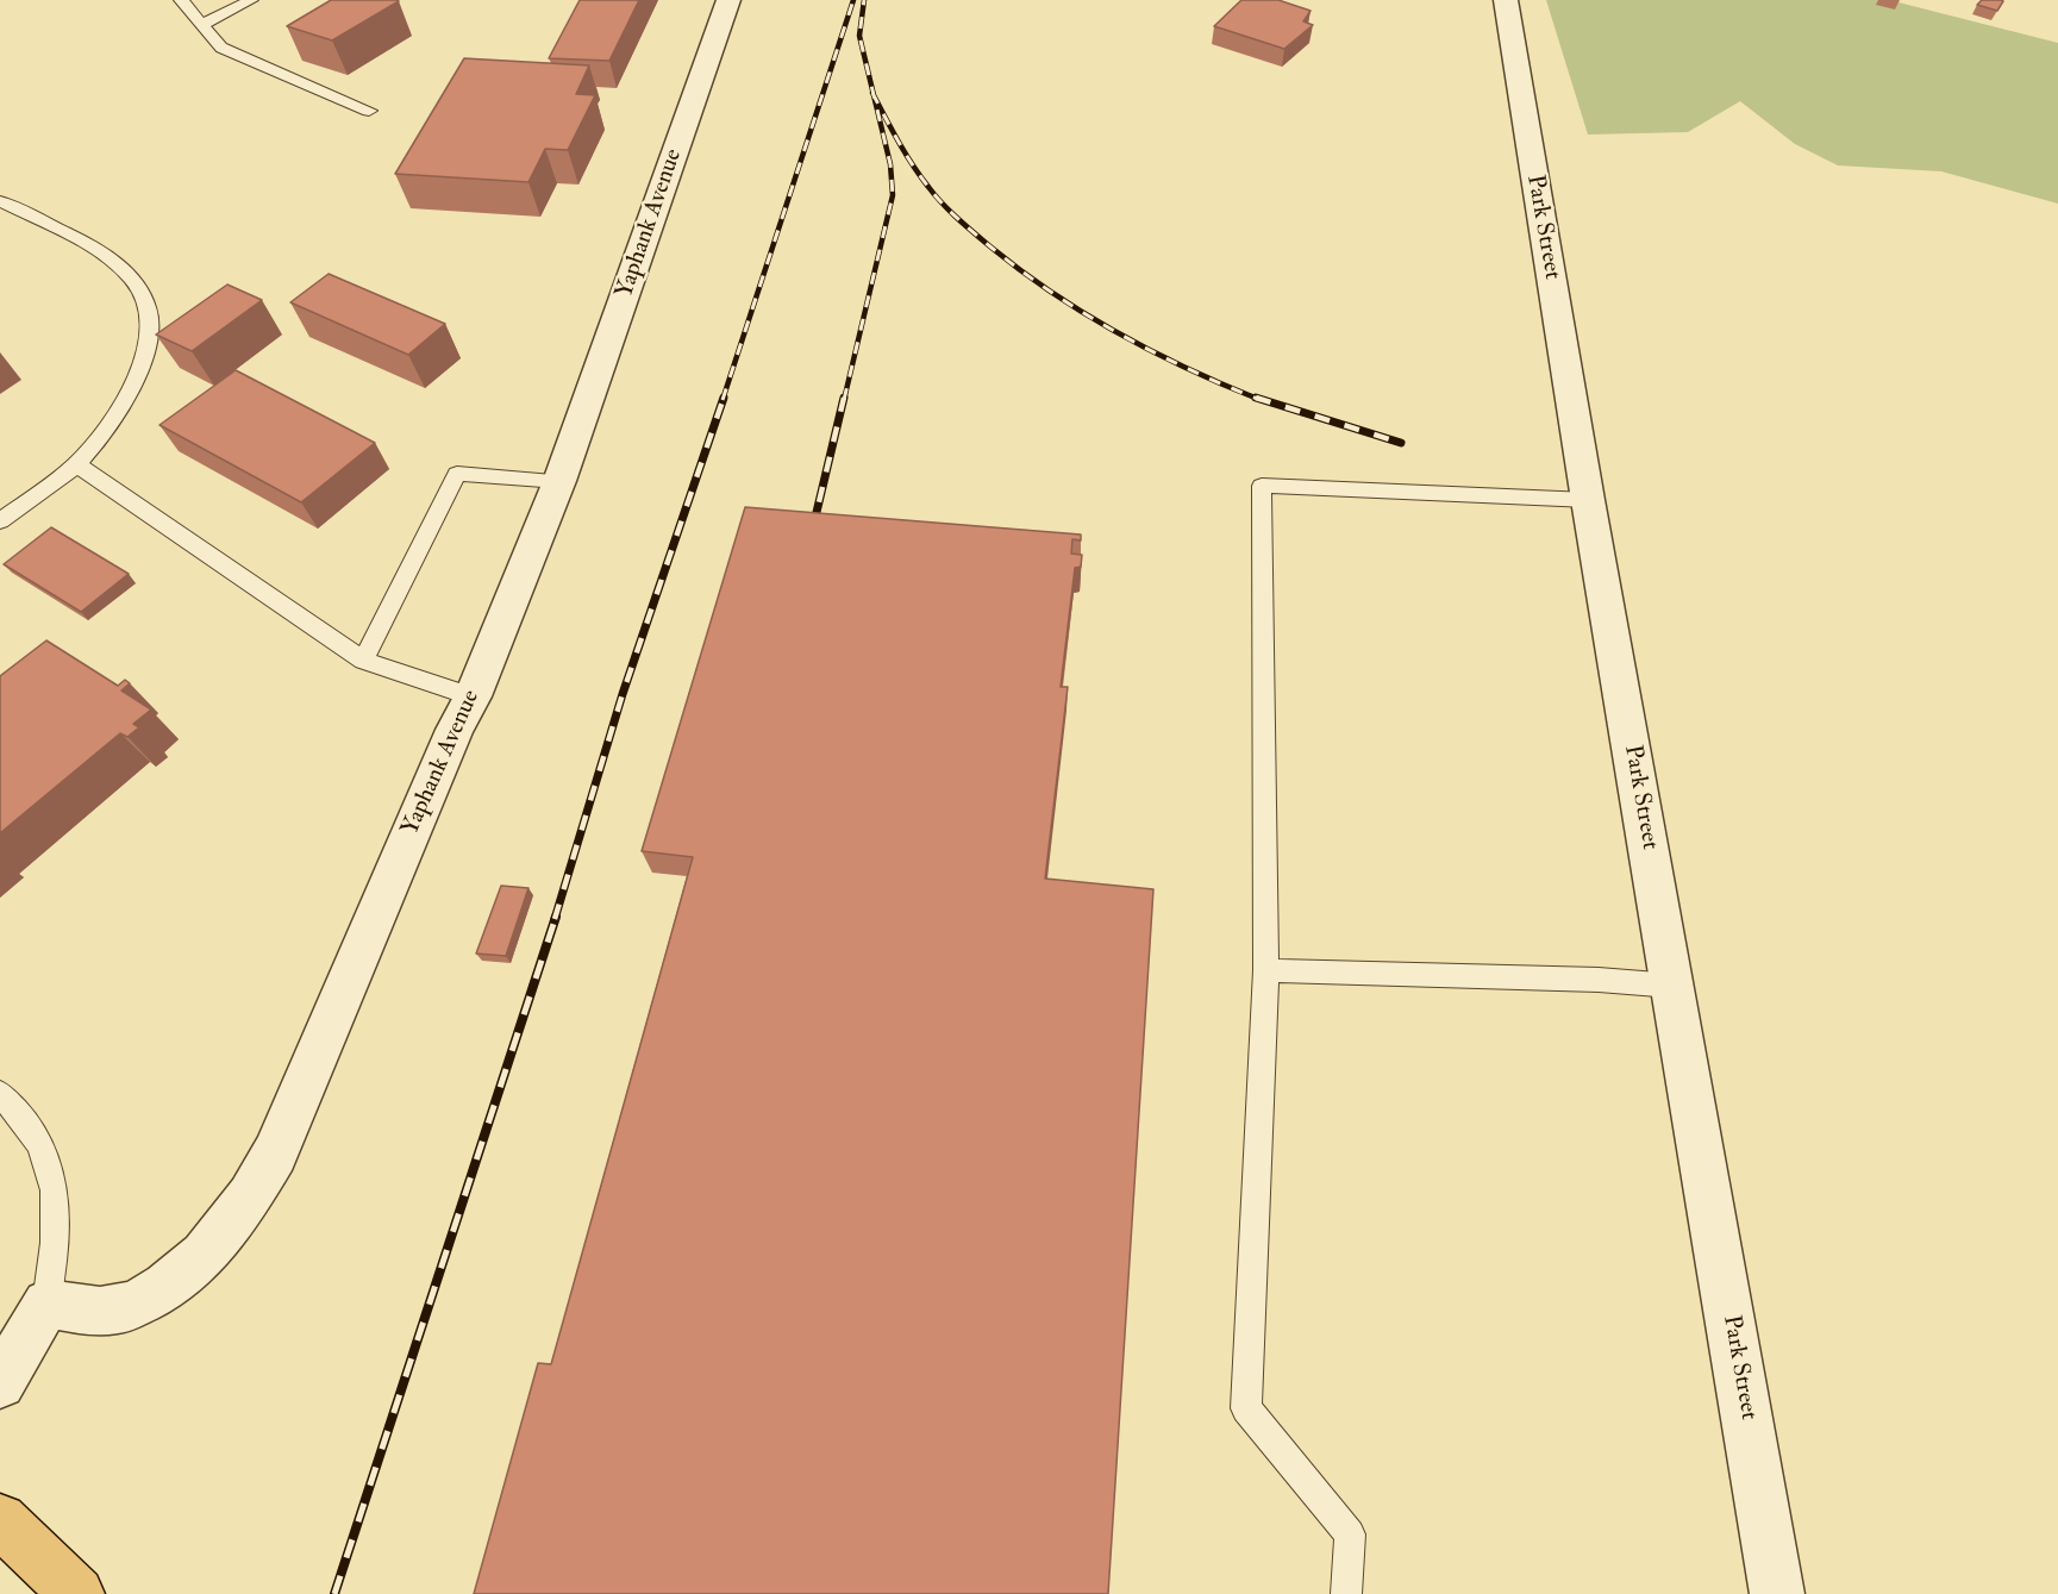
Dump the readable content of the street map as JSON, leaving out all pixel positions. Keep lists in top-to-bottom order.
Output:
{
  "streets": {
    "street": ["Yaphank Avenue", "Park Street"]
  }
}
